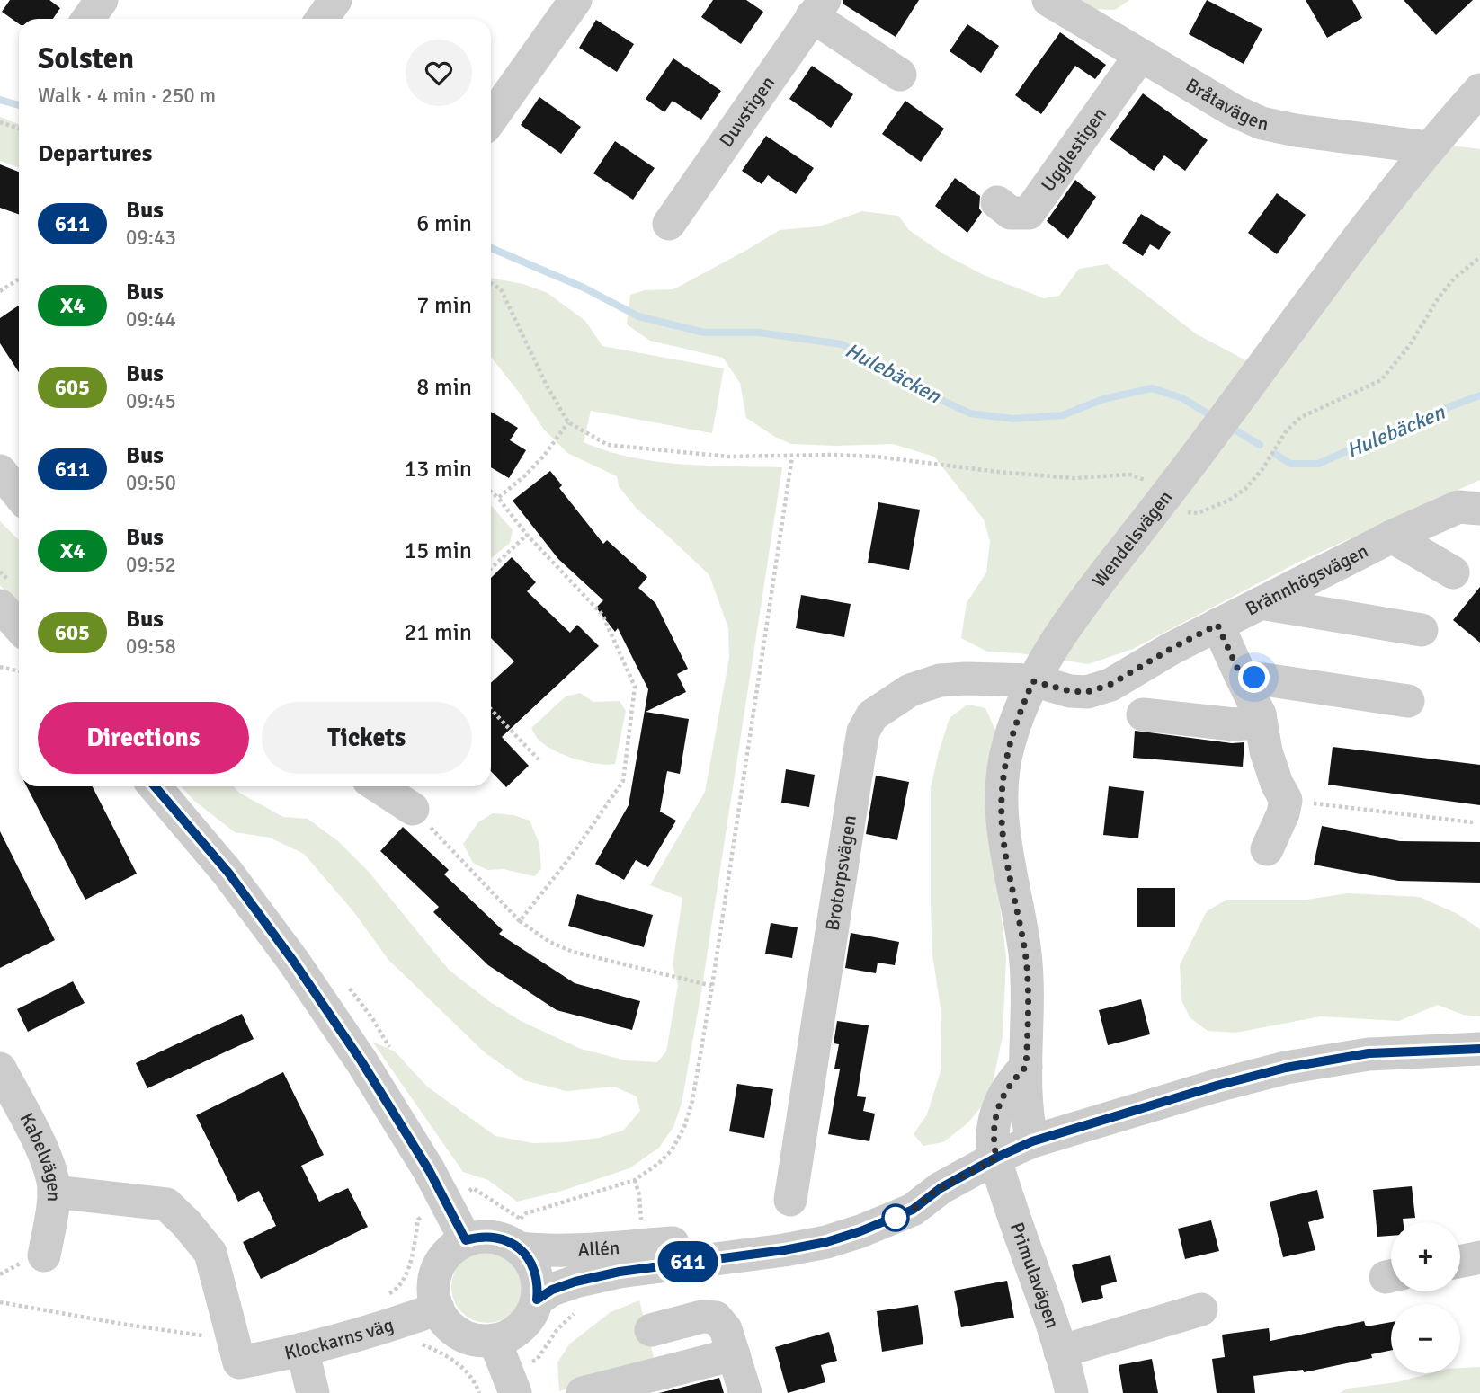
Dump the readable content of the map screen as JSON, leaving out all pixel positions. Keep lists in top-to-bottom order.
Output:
{
  "streets": {
    "street": [
      "Bråtavägen",
      "Duvstigen",
      "Ugglestigen",
      "Wendelsvägen",
      "Brännhögsvägen",
      "Brotorpsvägen",
      "Kabelvägen",
      "Allén",
      "Primulavägen",
      "Klockarns väg"
    ]
  },
  "crossings": [
    ["Bråtavägen", "Ugglestigen"],
    ["Bråtavägen", "Wendelsvägen"],
    ["Wendelsvägen", "Brännhögsvägen"],
    ["Wendelsvägen", "Brotorpsvägen"],
    ["Wendelsvägen", "Allén"],
    ["Brännhögsvägen", "Brotorpsvägen"],
    ["Allén", "Primulavägen"],
    ["Allén", "Klockarns väg"]
  ],
  "water": ["Hulebäcken"],
  "lines": ["bus line 611"],
  "page": {
    "on_map": "611",
    "heading": [
      ["Solsten", "Walk · 4 min · 250 m"],
      "Departures"
    ],
    "list": [
      {
        "mark": "611",
        "name": "Bus",
        "note": "09:43",
        "value": "6 min"
      },
      {
        "mark": "X4",
        "name": "Bus",
        "note": "09:44",
        "value": "7 min"
      },
      {
        "mark": "605",
        "name": "Bus",
        "note": "09:45",
        "value": "8 min"
      },
      {
        "mark": "611",
        "name": "Bus",
        "note": "09:50",
        "value": "13 min"
      },
      {
        "mark": "X4",
        "name": "Bus",
        "note": "09:52",
        "value": "15 min"
      },
      {
        "mark": "605",
        "name": "Bus",
        "note": "09:58",
        "value": "21 min"
      }
    ],
    "buttons": ["Directions", "Tickets"],
    "map_buttons": ["+", "−"]
  }
}
